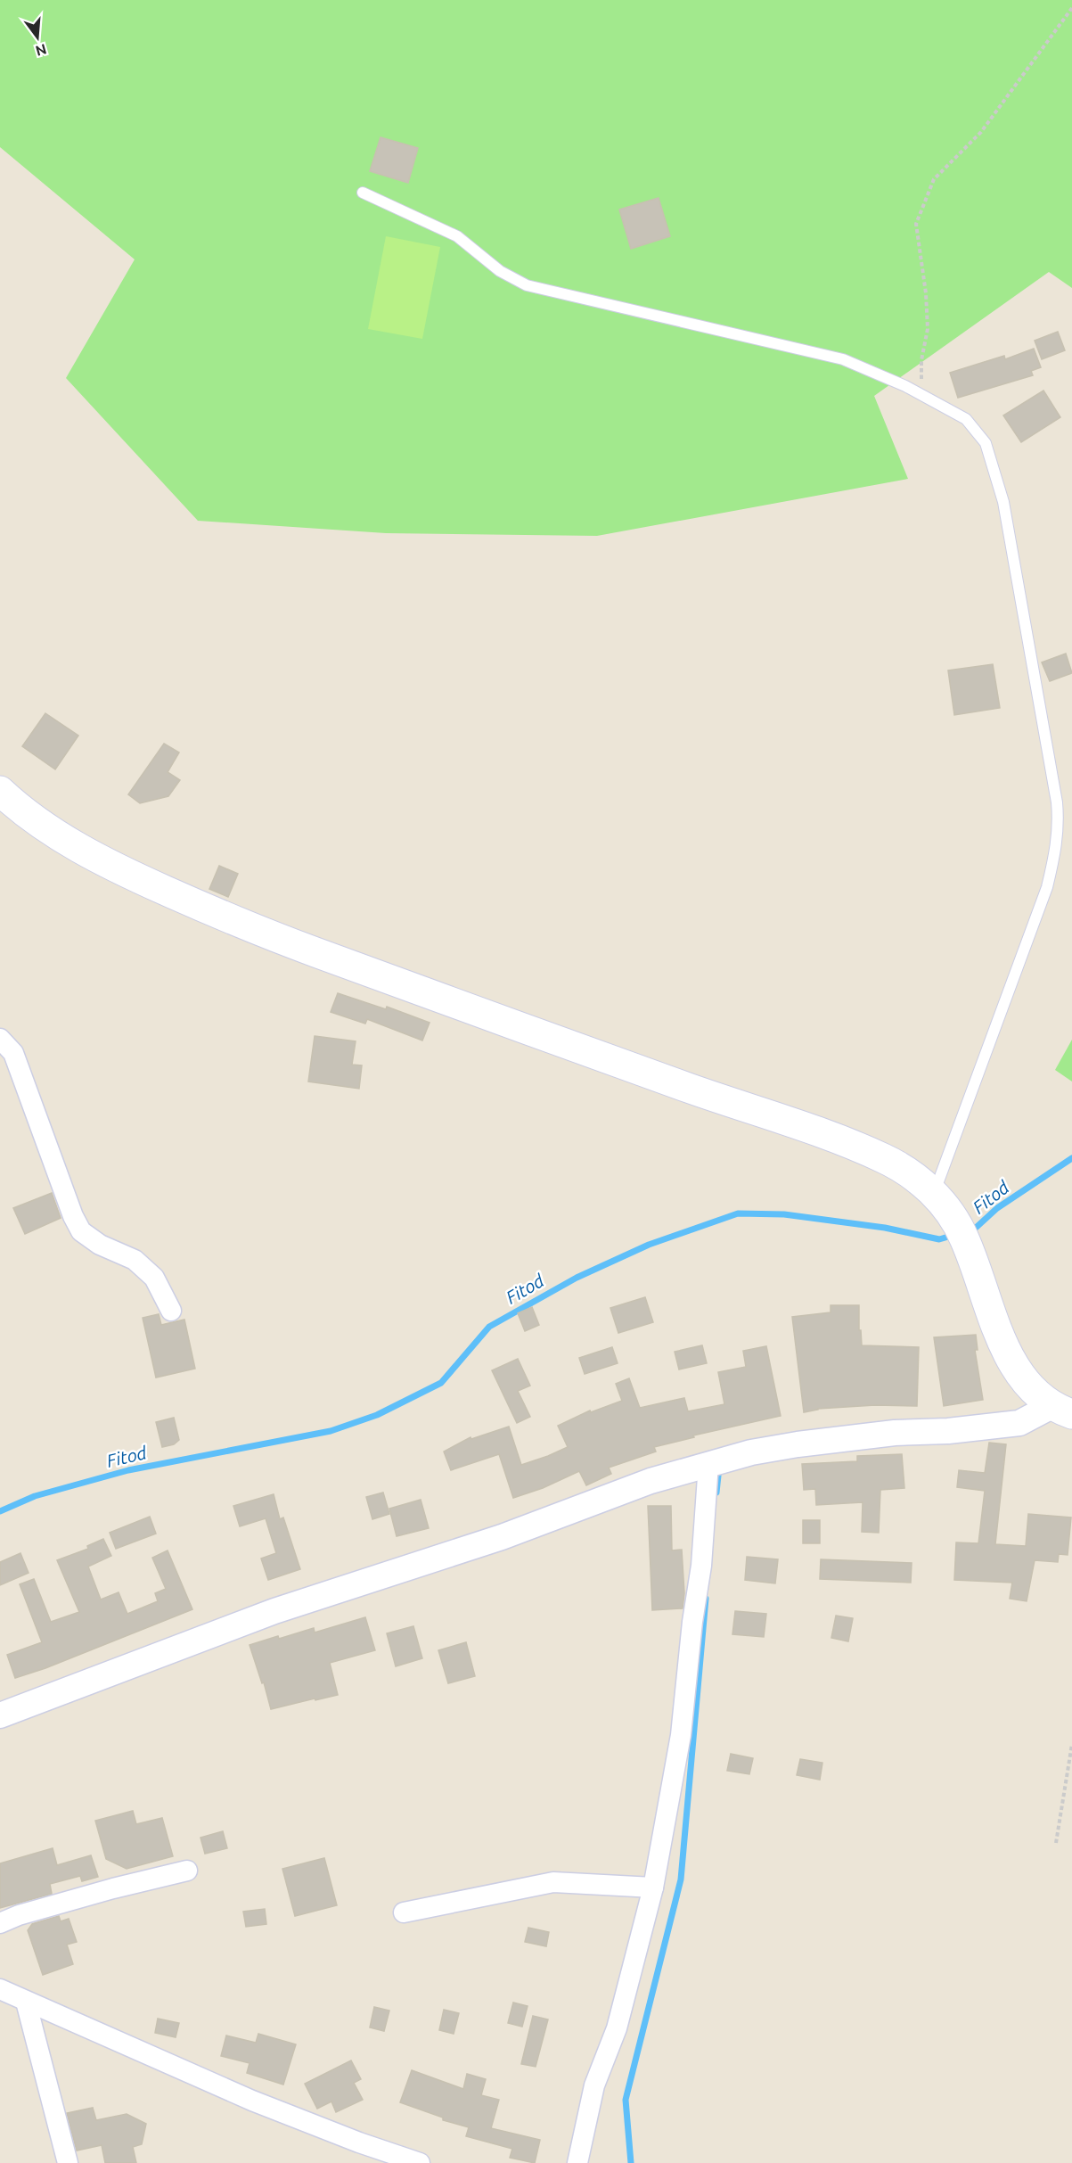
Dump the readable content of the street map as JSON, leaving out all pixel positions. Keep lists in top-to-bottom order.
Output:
{
  "water": ["Fitod"],
  "north": "bottom"
}
